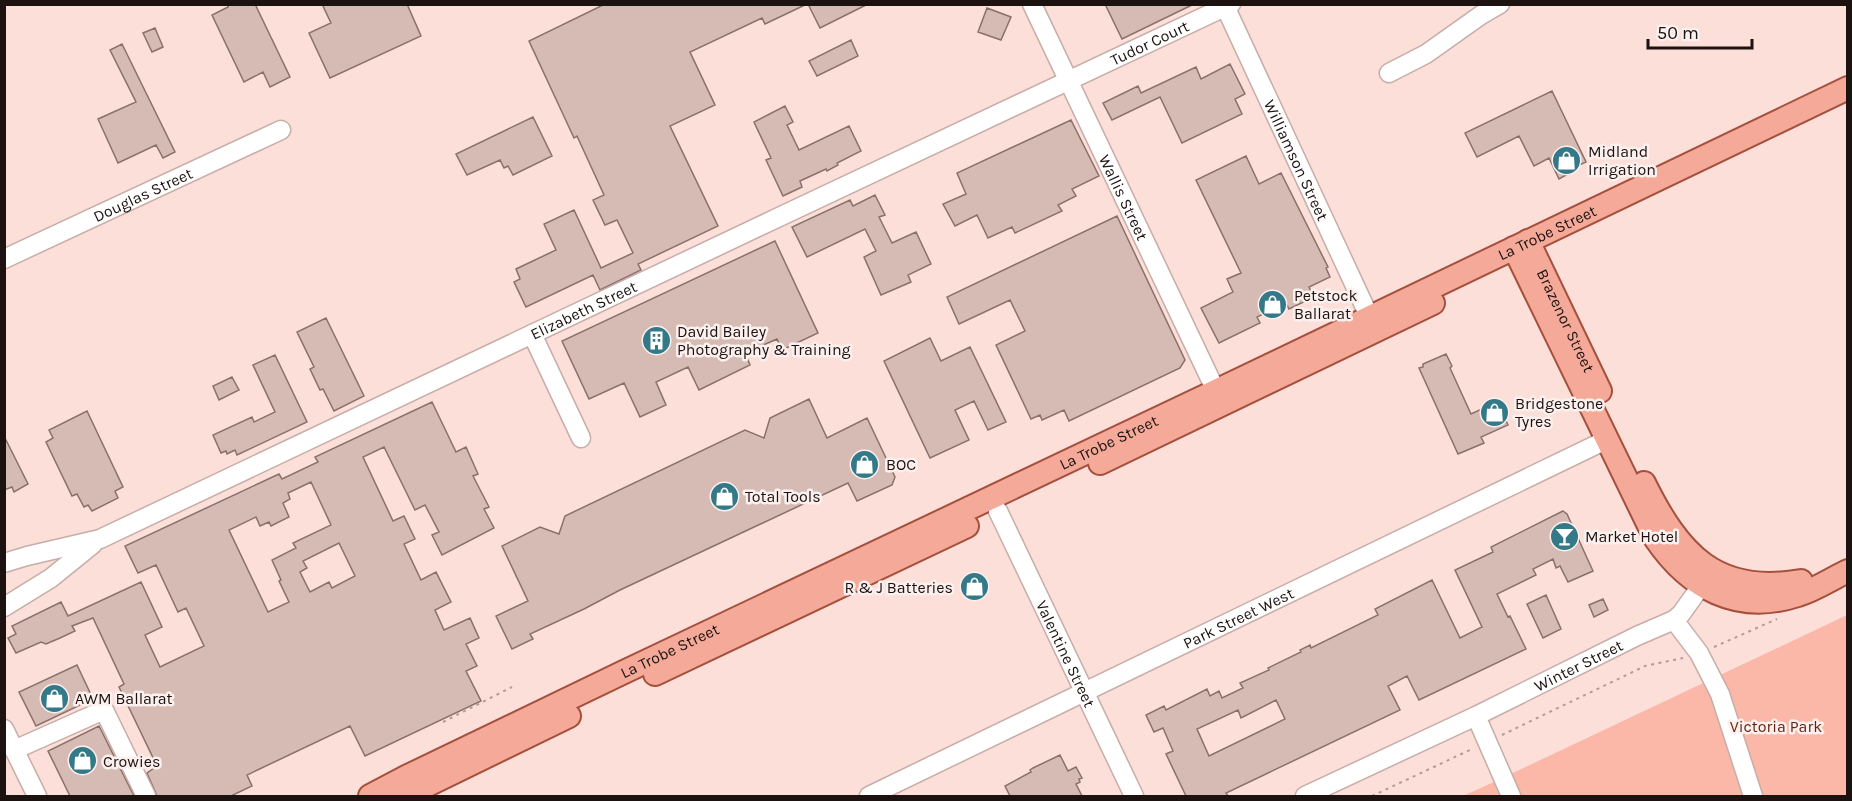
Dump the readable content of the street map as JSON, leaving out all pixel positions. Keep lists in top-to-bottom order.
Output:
{
  "streets": {
    "main road": ["La Trobe Street", "Brazenor Street"],
    "street": [
      "Tudor Court",
      "Williamson Street",
      "Douglas Street",
      "Wallis Street",
      "Elizabeth Street",
      "Park Street West",
      "Valentine Street",
      "Winter Street"
    ]
  },
  "crossings": [
    ["Tudor Court", "Williamson Street"],
    ["Tudor Court", "Wallis Street"],
    ["Tudor Court", "Elizabeth Street"],
    ["Williamson Street", "La Trobe Street"],
    ["Wallis Street", "La Trobe Street"],
    ["Wallis Street", "Elizabeth Street"],
    ["La Trobe Street", "Brazenor Street"],
    ["La Trobe Street", "Valentine Street"],
    ["Brazenor Street", "Park Street West"],
    ["Brazenor Street", "Winter Street"],
    ["Park Street West", "Valentine Street"]
  ],
  "parks": ["Victoria Park"],
  "places": {
    "shop": [
      "Midland Irrigation",
      "Petstock Ballarat",
      "Bridgestone Tyres",
      "BOC",
      "Total Tools",
      "R & J Batteries",
      "AWM Ballarat",
      "Crowies"
    ],
    "building": ["David Bailey Photography & Training"],
    "bar": ["Market Hotel"]
  },
  "scale_bar": "50 m"
}
